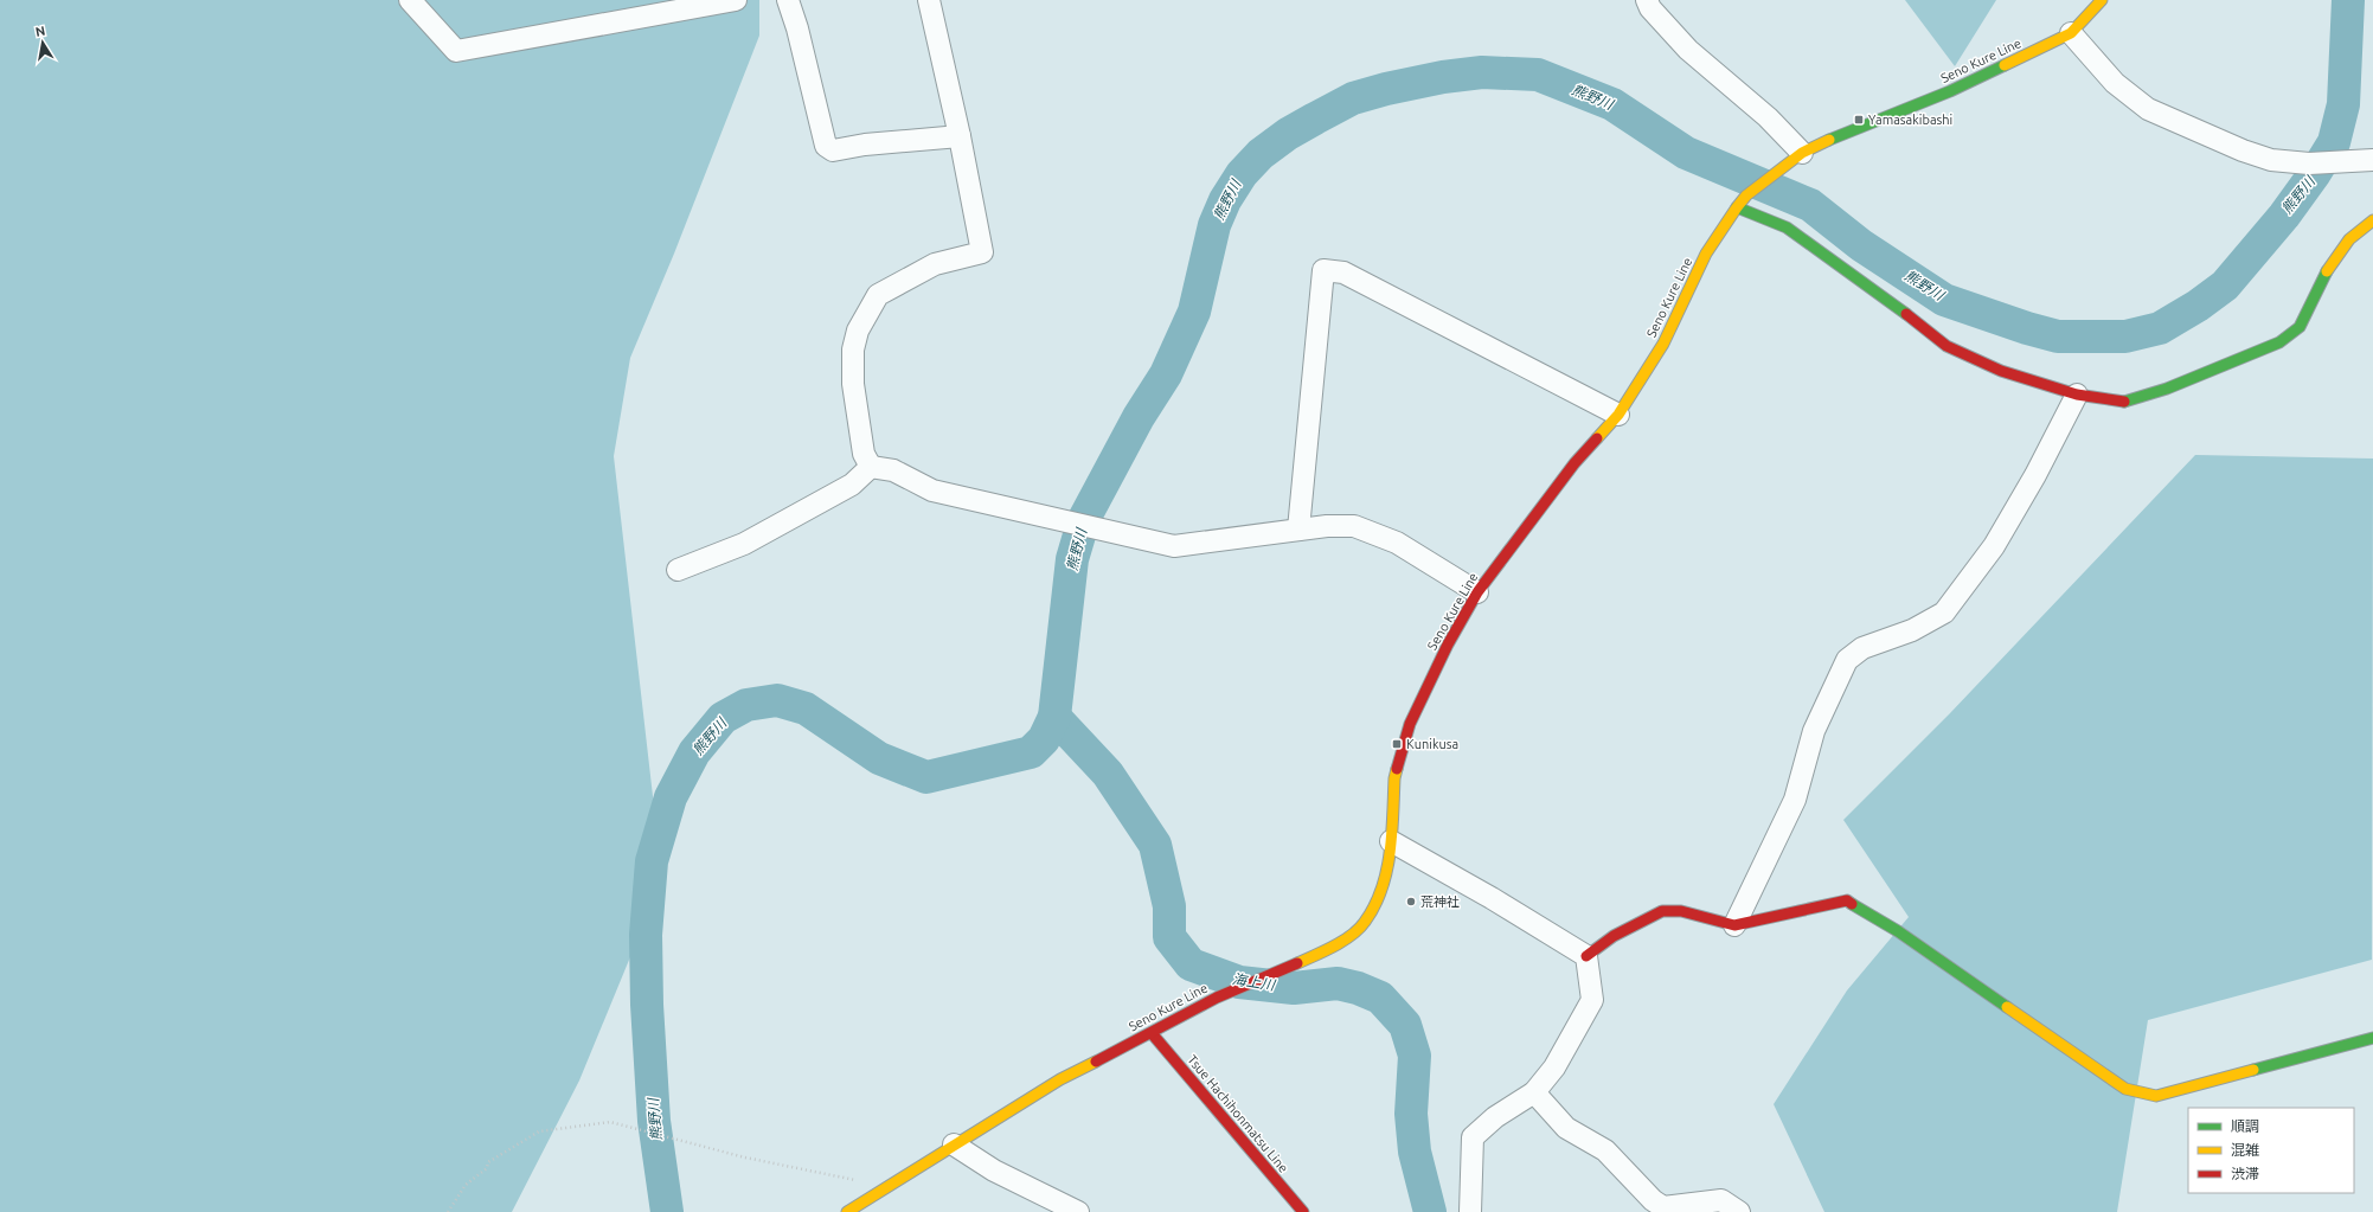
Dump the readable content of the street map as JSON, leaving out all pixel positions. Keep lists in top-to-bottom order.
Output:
{
  "streets": {
    "main road": ["Seno Kure Line", "Tsue Hachihonmatsu Line"]
  },
  "crossings": [
    ["Seno Kure Line", "Tsue Hachihonmatsu Line"]
  ],
  "water": ["熊野川", "海上川"],
  "places": {
    "transit": ["Yamasakibashi", "Kunikusa"],
    "other": ["荒神社"]
  },
  "legend": ["順調", "混雑", "渋滞"],
  "north": "top"
}
